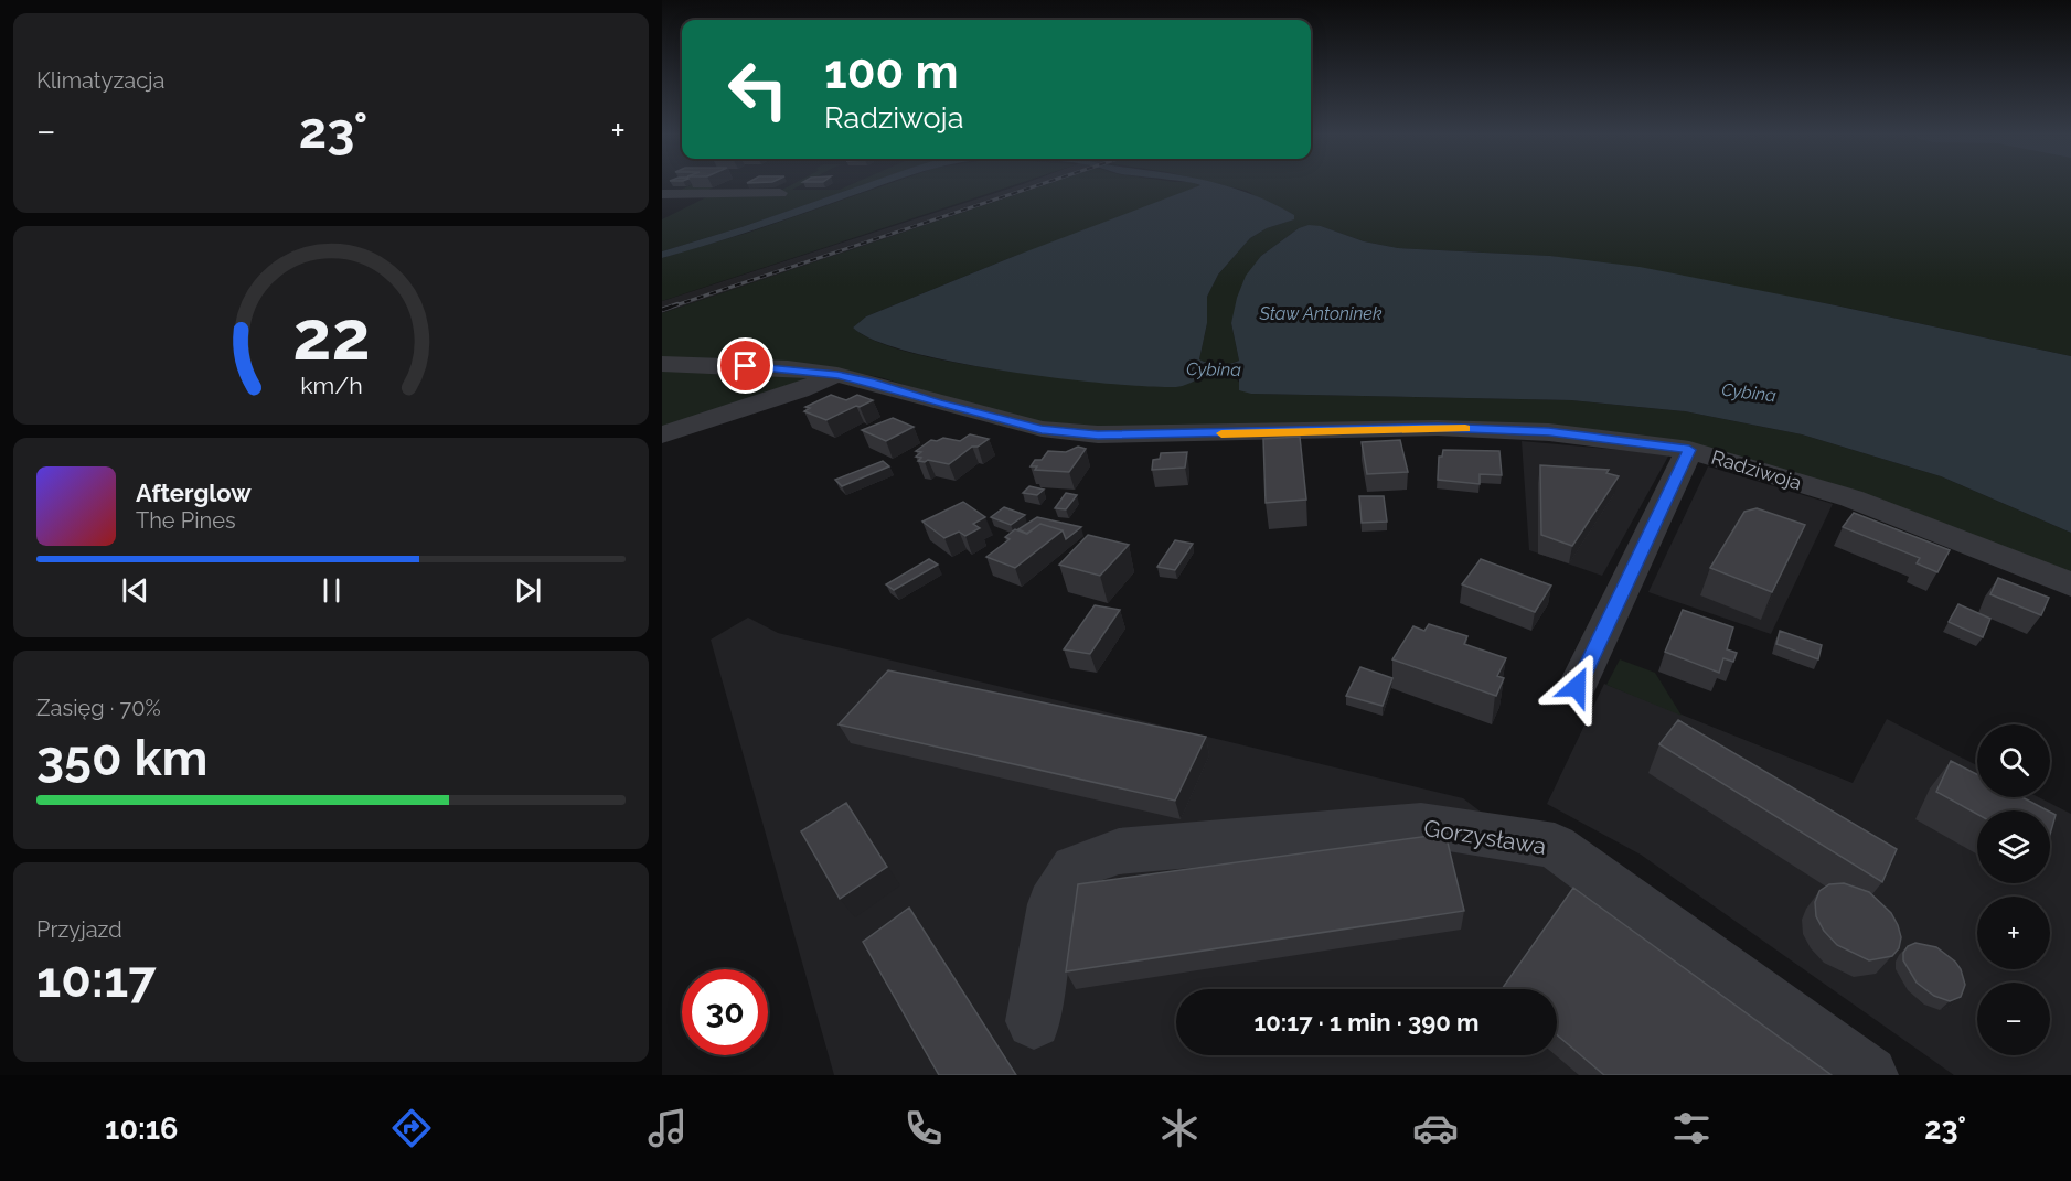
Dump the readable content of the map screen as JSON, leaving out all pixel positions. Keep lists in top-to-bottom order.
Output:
{
  "streets": {
    "street": ["Radziwoja", "Gorzysława"]
  },
  "water": ["Staw Antoninek", "Cybina"],
  "page": {
    "tile": [
      "Klimatyzacja",
      ["Zasięg · 70%", "350 km"],
      ["Przyjazd", "10:17"]
    ],
    "turn": ["100 m", "Radziwoja"],
    "heat": ["−", "23°", "+"],
    "song": ["Afterglow", "The Pines"],
    "map_buttons": ["+", "−"],
    "limit": "30",
    "trip": "10:17 · 1 min · 390 m",
    "tabs": ["10:16", "23°"],
    "gauge": ["22", "km/h"]
  }
}
